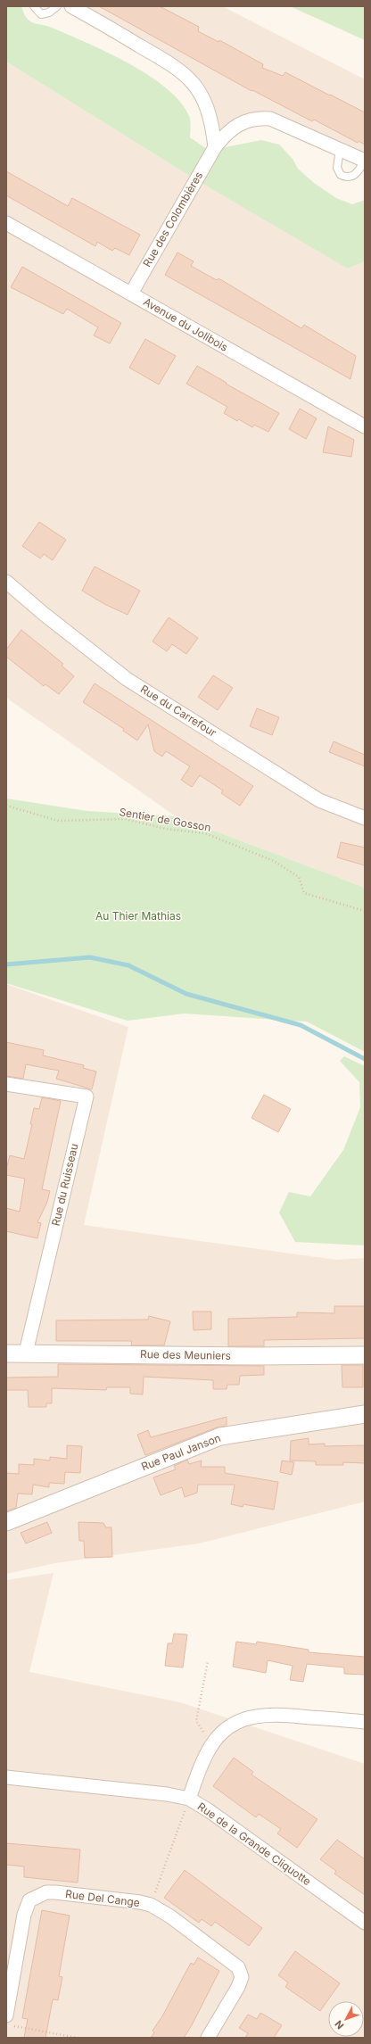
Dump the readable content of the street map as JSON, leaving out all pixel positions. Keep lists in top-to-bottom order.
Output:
{
  "streets": {
    "street": [
      "Rue des Colombières",
      "Avenue du Jolibois",
      "Rue du Carrefour",
      "Rue du Ruisseau",
      "Rue des Meuniers",
      "Rue Paul Janson",
      "Rue de la Grande Cliquotte",
      "Rue Del Cange"
    ],
    "path": ["Sentier de Gosson"]
  },
  "crossings": [
    ["Rue des Colombières", "Avenue du Jolibois"],
    ["Rue du Ruisseau", "Rue des Meuniers"]
  ],
  "parks": ["Au Thier Mathias"],
  "north": "bottom left"
}
